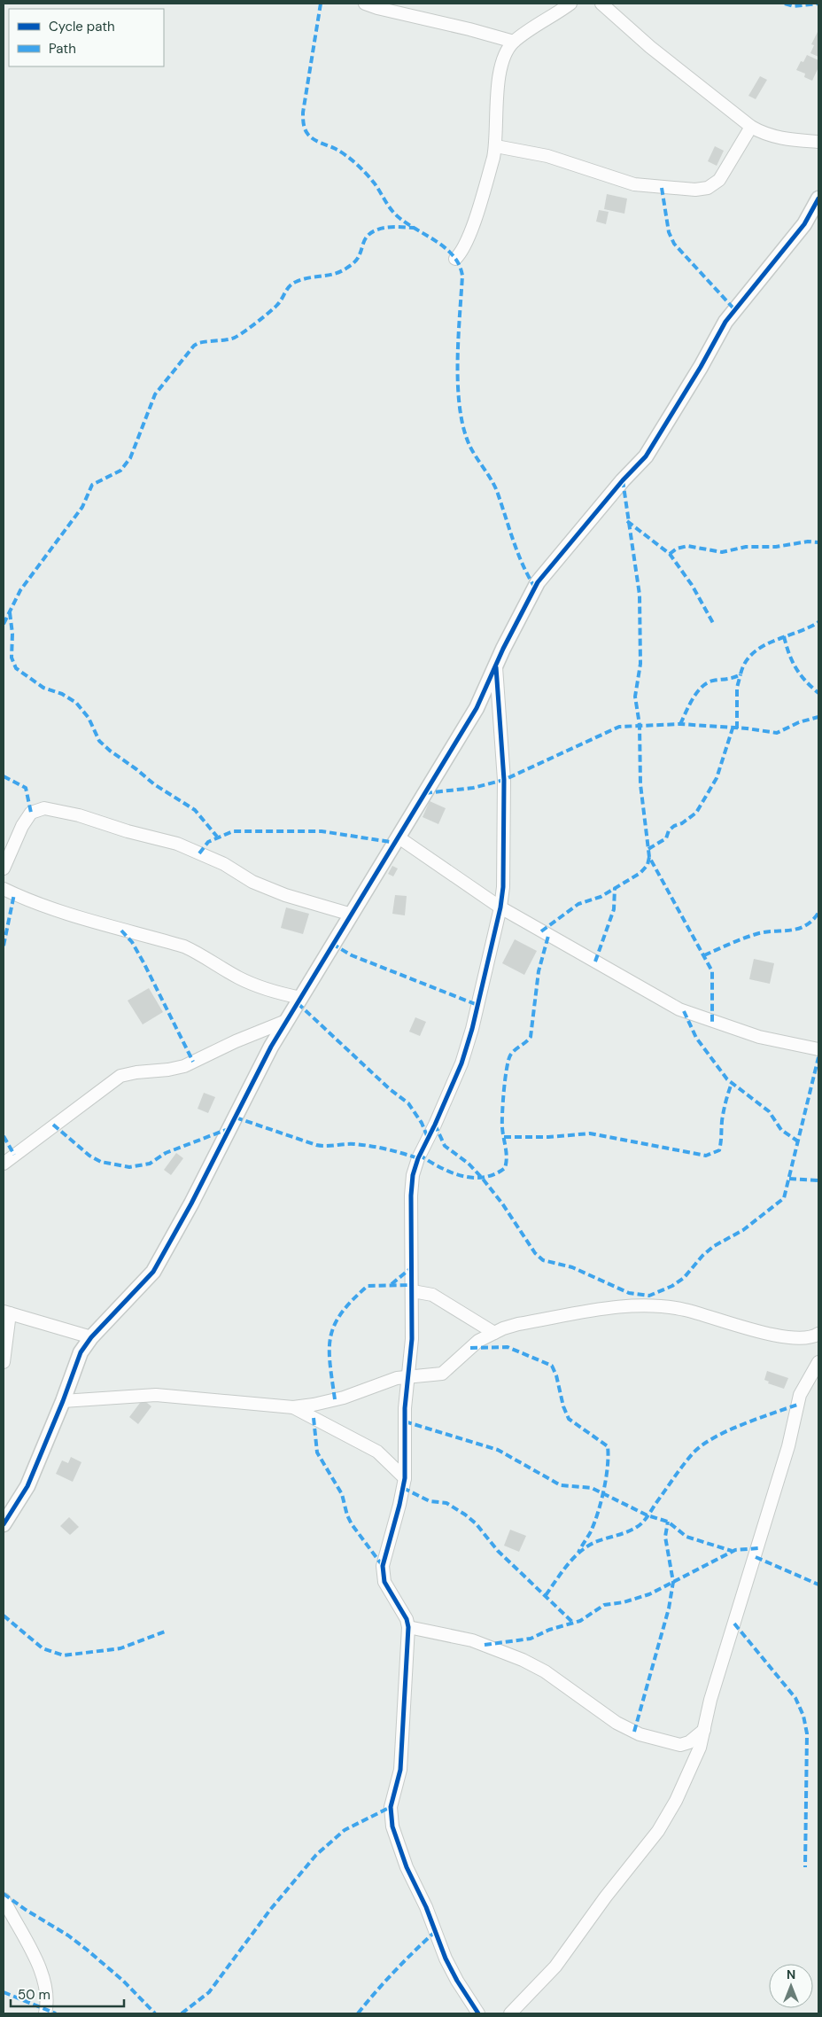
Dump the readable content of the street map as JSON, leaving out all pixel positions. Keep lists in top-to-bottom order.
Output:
{
  "legend": ["Cycle path", "Path"],
  "scale_bar": "50 m",
  "north": "top"
}
